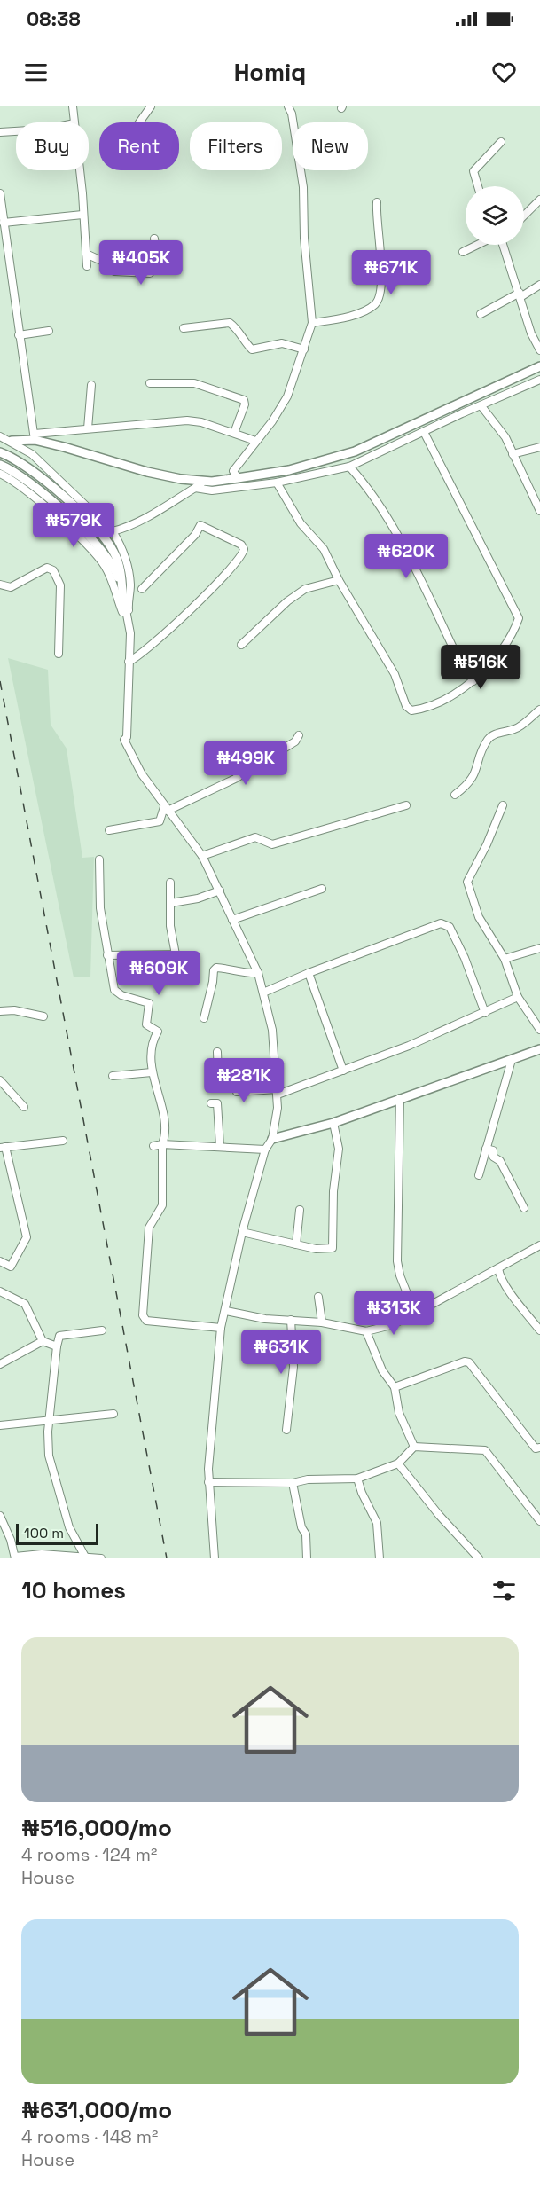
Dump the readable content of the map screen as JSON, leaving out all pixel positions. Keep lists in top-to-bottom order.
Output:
{
  "scale_bar": "100 m",
  "page": {
    "status": "08:38",
    "header": "Homiq",
    "chip": [
      "Buy",
      "Rent",
      "Filters",
      "New"
    ],
    "price": [
      "₦405K",
      "₦671K",
      "₦579K",
      "₦620K",
      "₦516K",
      "₦499K",
      "₦609K",
      "₦281K",
      "₦313K",
      "₦631K"
    ],
    "scale": "100 m",
    "heading": "10 homes",
    "list": [
      {
        "name": "₦516,000/mo",
        "note": "4 rooms · 124 m² · House"
      },
      {
        "name": "₦631,000/mo",
        "note": "4 rooms · 148 m² · House"
      }
    ]
  }
}
